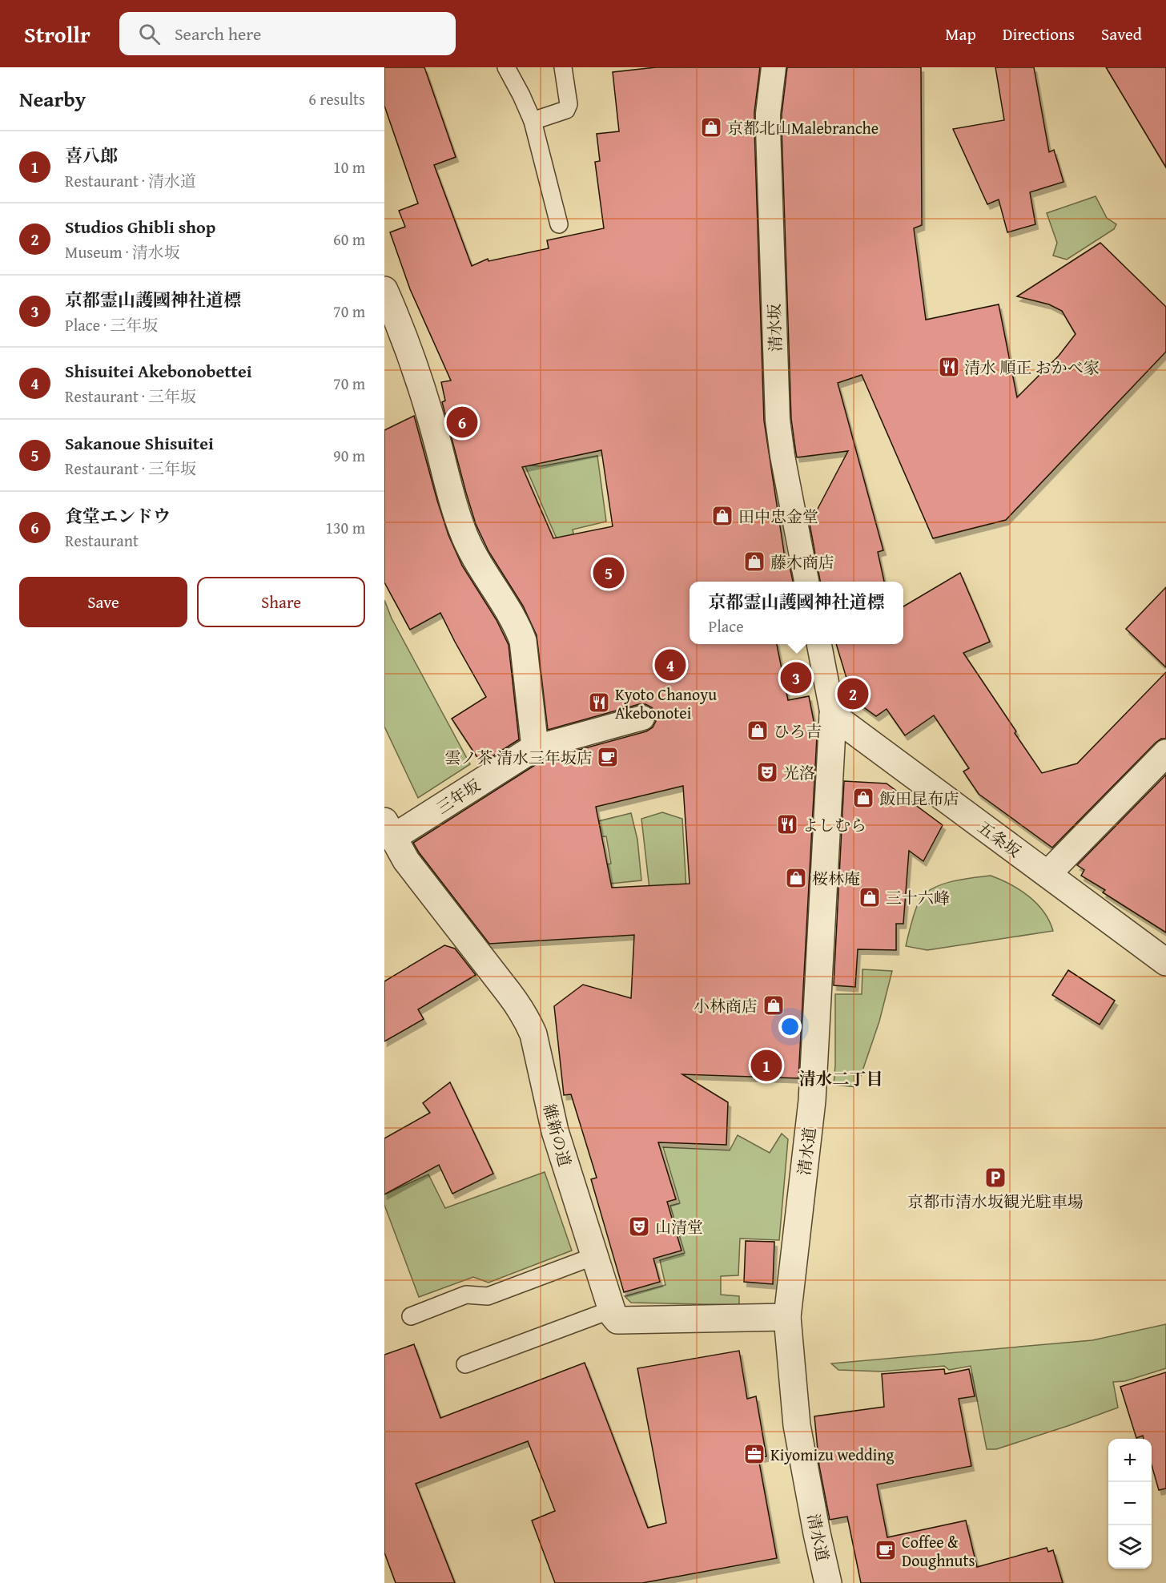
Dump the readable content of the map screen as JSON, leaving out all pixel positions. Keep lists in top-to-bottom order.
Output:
{
  "streets": {
    "street": [
      "清水坂",
      "五条坂",
      "維新の道",
      "清水道"
    ]
  },
  "crossings": [
    ["五条坂", "清水道"]
  ],
  "districts": ["清水二丁目"],
  "places": {
    "shop": [
      "京都北山Malebranche",
      "田中忠金堂",
      "藤木商店",
      "ひろ吉",
      "飯田昆布店",
      "桜林庵",
      "三十六峰",
      "小林商店"
    ],
    "restaurant": ["清水 順正 おかべ家", "Kyoto Chanoyu Akebonotei", "よしむら"],
    "cafe": ["雲ノ茶 清水三年坂店", "Coffee & Doughnuts"],
    "theatre": ["光洛", "山清堂"],
    "parking": ["京都市清水坂観光駐車場"],
    "office": ["Kiyomizu wedding"]
  },
  "page": {
    "header": "Strollr",
    "search": "Search here",
    "nav": ["Map", "Directions", "Saved"],
    "heading": ["Nearby", "6 results"],
    "list": [
      {
        "mark": "1",
        "name": "喜八郎",
        "note": "Restaurant · 清水道",
        "value": "10 m"
      },
      {
        "mark": "2",
        "name": "Studios Ghibli shop",
        "note": "Museum · 清水坂",
        "value": "60 m"
      },
      {
        "mark": "3",
        "name": "京都霊山護國神社道標",
        "note": "Place · 三年坂",
        "value": "70 m"
      },
      {
        "mark": "4",
        "name": "Shisuitei Akebonobettei",
        "note": "Restaurant · 三年坂",
        "value": "70 m"
      },
      {
        "mark": "5",
        "name": "Sakanoue Shisuitei",
        "note": "Restaurant · 三年坂",
        "value": "90 m"
      },
      {
        "mark": "6",
        "name": "食堂エンドウ",
        "note": "Restaurant",
        "value": "130 m"
      }
    ],
    "pins": [
      "6",
      "5",
      "4",
      "3",
      "2",
      "1"
    ],
    "buttons": ["Save", "Share"],
    "popup": ["京都霊山護國神社道標", "Place"],
    "map_buttons": ["+", "−"]
  }
}
